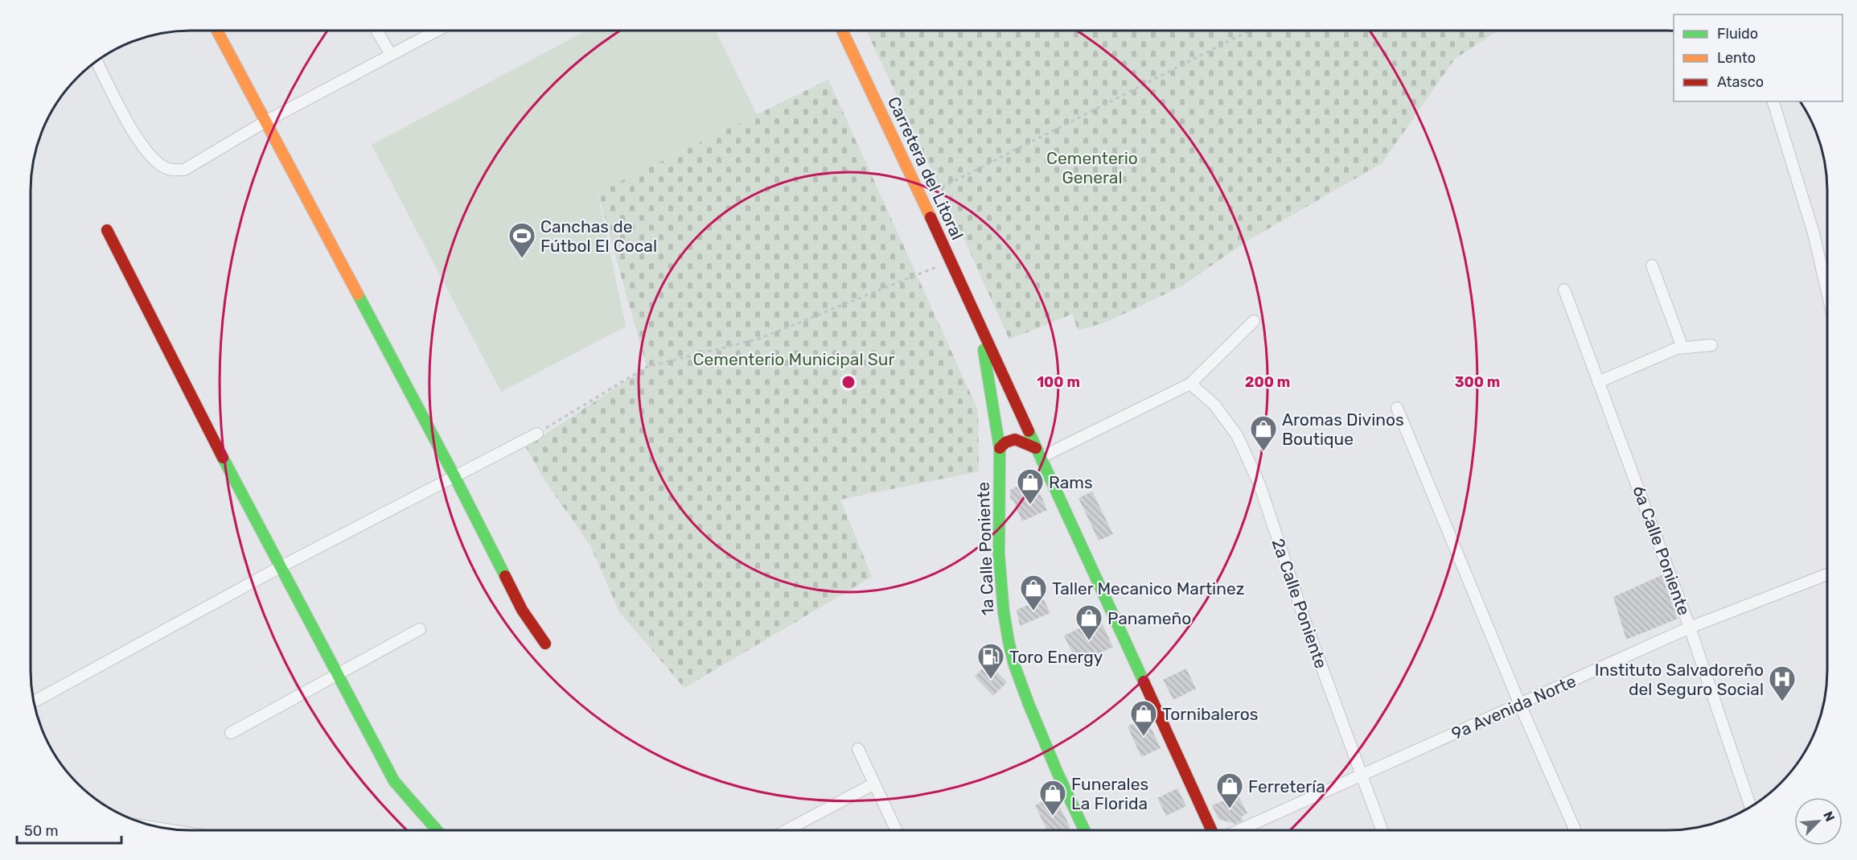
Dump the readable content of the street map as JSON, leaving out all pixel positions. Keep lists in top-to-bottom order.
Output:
{
  "streets": {
    "main road": ["Carretera del Litoral", "1a Calle Poniente"],
    "street": ["6a Calle Poniente", "2a Calle Poniente", "9a Avenida Norte"]
  },
  "crossings": [
    ["Carretera del Litoral", "1a Calle Poniente"],
    ["6a Calle Poniente", "9a Avenida Norte"],
    ["2a Calle Poniente", "9a Avenida Norte"]
  ],
  "parks": ["Cementerio General", "Cementerio Municipal Sur"],
  "places": {
    "sports": ["Canchas de Fútbol El Cocal"],
    "shop": [
      "Aromas Divinos Boutique",
      "Rams",
      "Taller Mecanico Martinez",
      "Panameño",
      "Tornibaleros",
      "Ferretería",
      "Funerales La Florida"
    ],
    "fuel station": ["Toro Energy"],
    "hospital": ["Instituto Salvadoreño del Seguro Social"]
  },
  "legend": ["Fluido", "Lento", "Atasco"],
  "scale_bar": "50 m",
  "north": "top right",
  "rings": ["100 m", "200 m", "300 m"]
}
